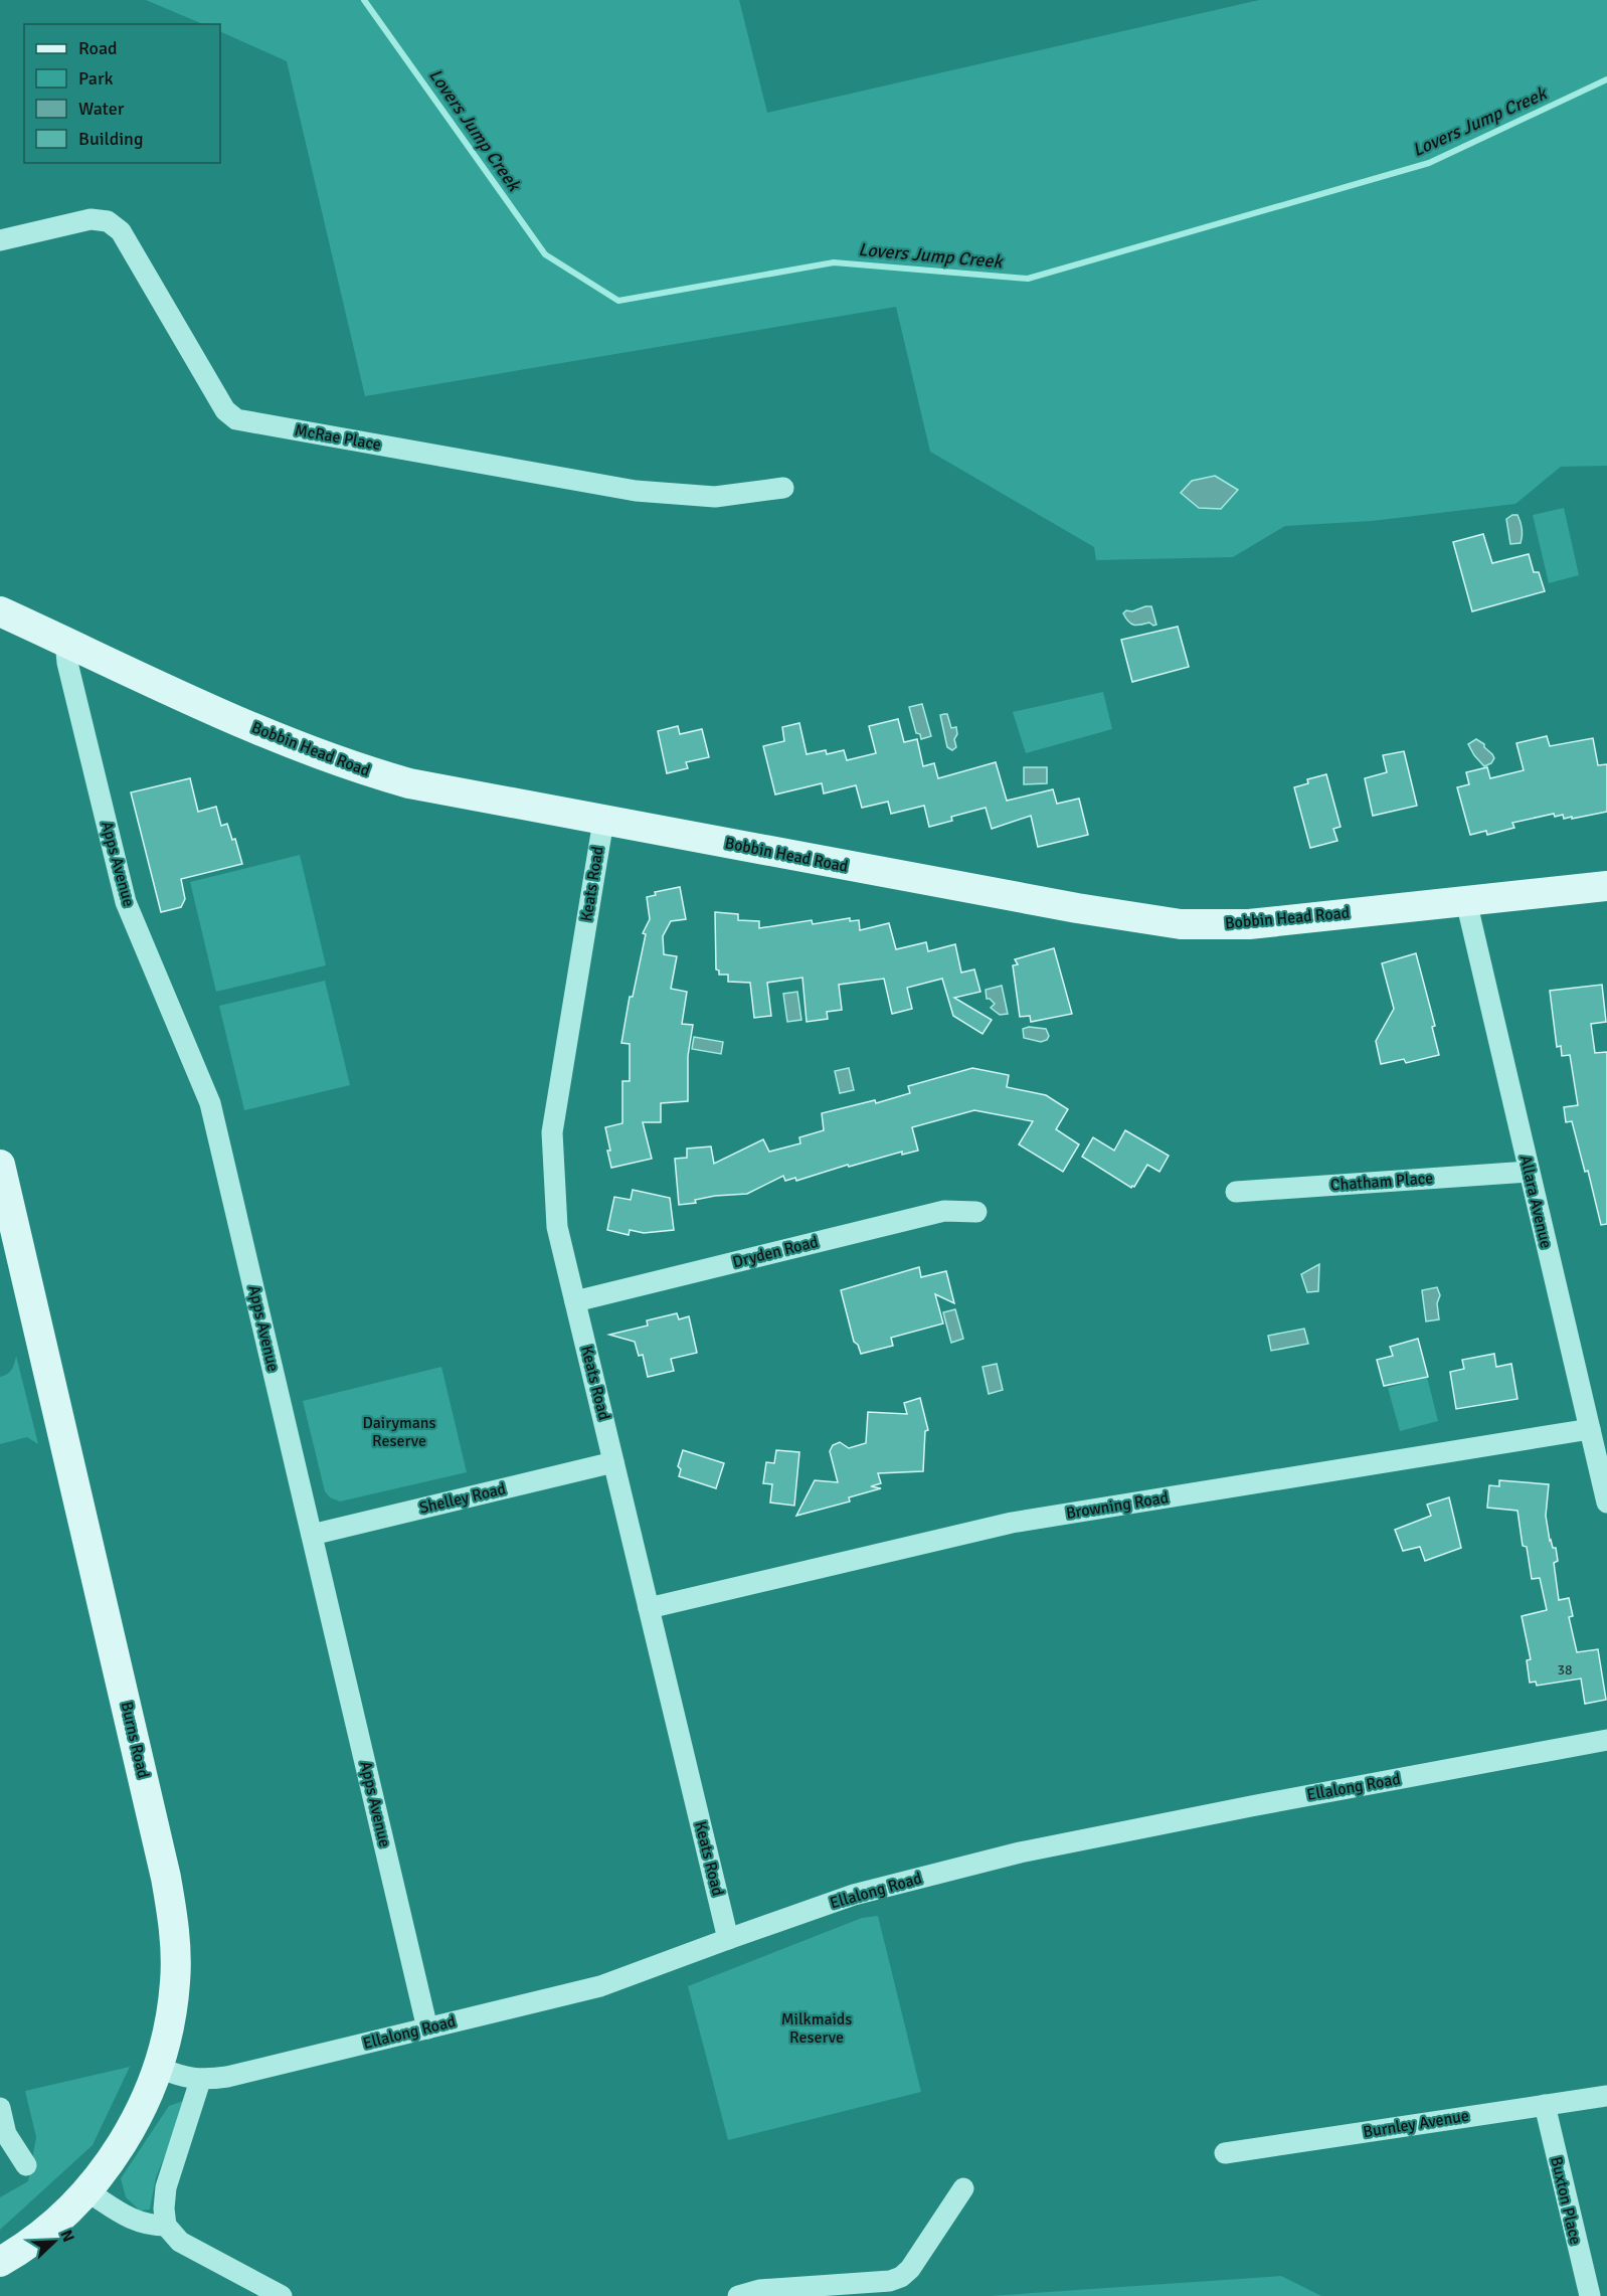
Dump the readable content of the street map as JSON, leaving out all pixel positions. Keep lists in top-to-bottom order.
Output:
{
  "streets": {
    "main road": ["Bobbin Head Road", "Burns Road"],
    "street": [
      "McRae Place",
      "Apps Avenue",
      "Keats Road",
      "Chatham Place",
      "Allara Avenue",
      "Dryden Road",
      "Shelley Road",
      "Browning Road",
      "Ellalong Road",
      "Burnley Avenue",
      "Buxton Place"
    ]
  },
  "crossings": [
    ["Bobbin Head Road", "Apps Avenue"],
    ["Bobbin Head Road", "Keats Road"],
    ["Bobbin Head Road", "Allara Avenue"],
    ["Apps Avenue", "Shelley Road"],
    ["Apps Avenue", "Ellalong Road"],
    ["Keats Road", "Dryden Road"],
    ["Keats Road", "Shelley Road"],
    ["Keats Road", "Browning Road"],
    ["Keats Road", "Ellalong Road"],
    ["Chatham Place", "Allara Avenue"],
    ["Allara Avenue", "Browning Road"],
    ["Burns Road", "Ellalong Road"],
    ["Burnley Avenue", "Buxton Place"]
  ],
  "water": ["Lovers Jump Creek"],
  "parks": ["Dairymans Reserve", "Milkmaids Reserve"],
  "house_numbers": ["38"],
  "legend": [
    "Road",
    "Park",
    "Water",
    "Building"
  ],
  "north": "top right"
}
